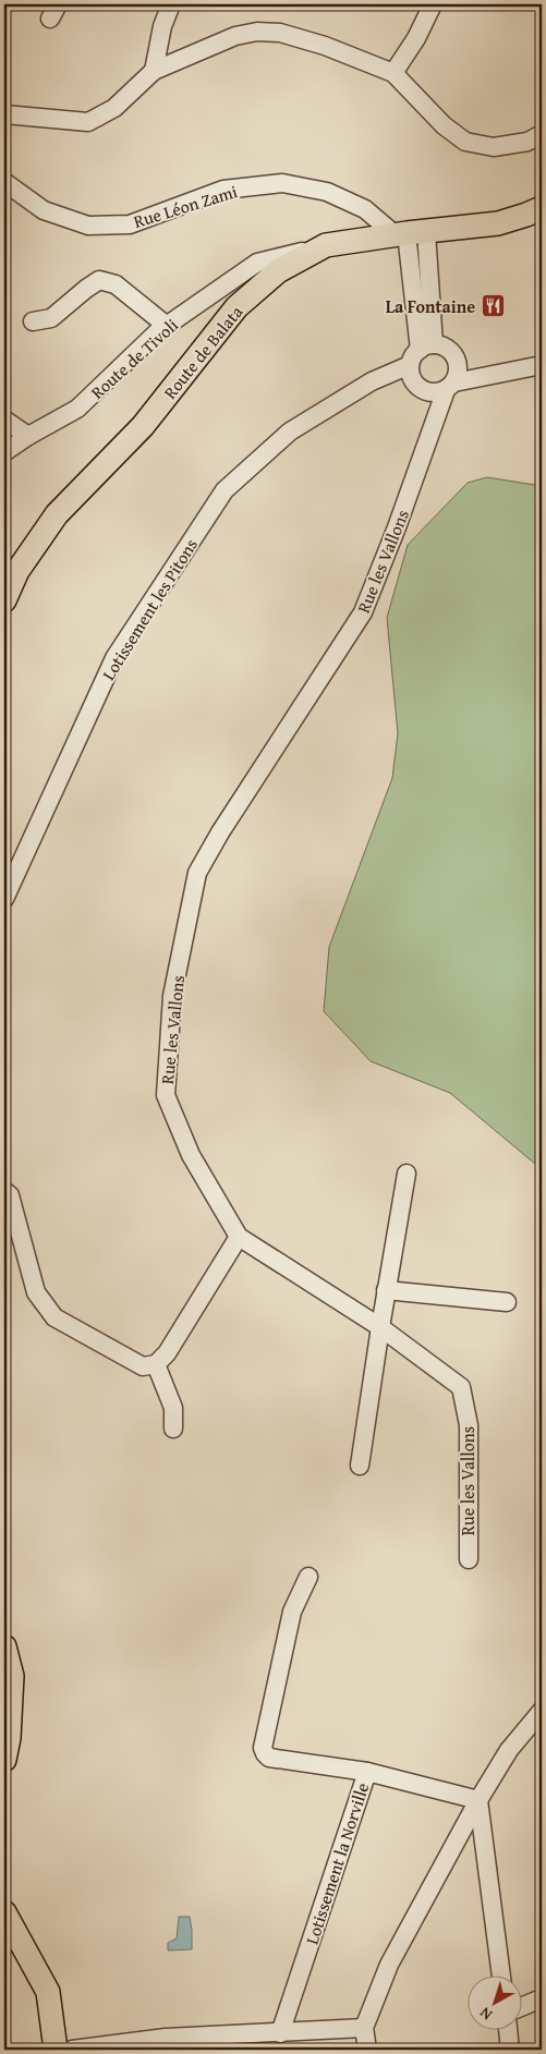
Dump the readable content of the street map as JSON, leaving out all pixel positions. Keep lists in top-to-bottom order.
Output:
{
  "streets": {
    "main road": ["Route de Balata"],
    "street": [
      "Rue Léon Zami",
      "Route de Tivoli",
      "Rue les Vallons",
      "Lotissement les Pitons",
      "Lotissement la Norville"
    ]
  },
  "crossings": [
    ["Rue Léon Zami", "Route de Balata"],
    ["Route de Balata", "Route de Tivoli"],
    ["Rue les Vallons", "Lotissement les Pitons"]
  ],
  "places": {
    "restaurant": ["La Fontaine"]
  },
  "north": "bottom left"
}
